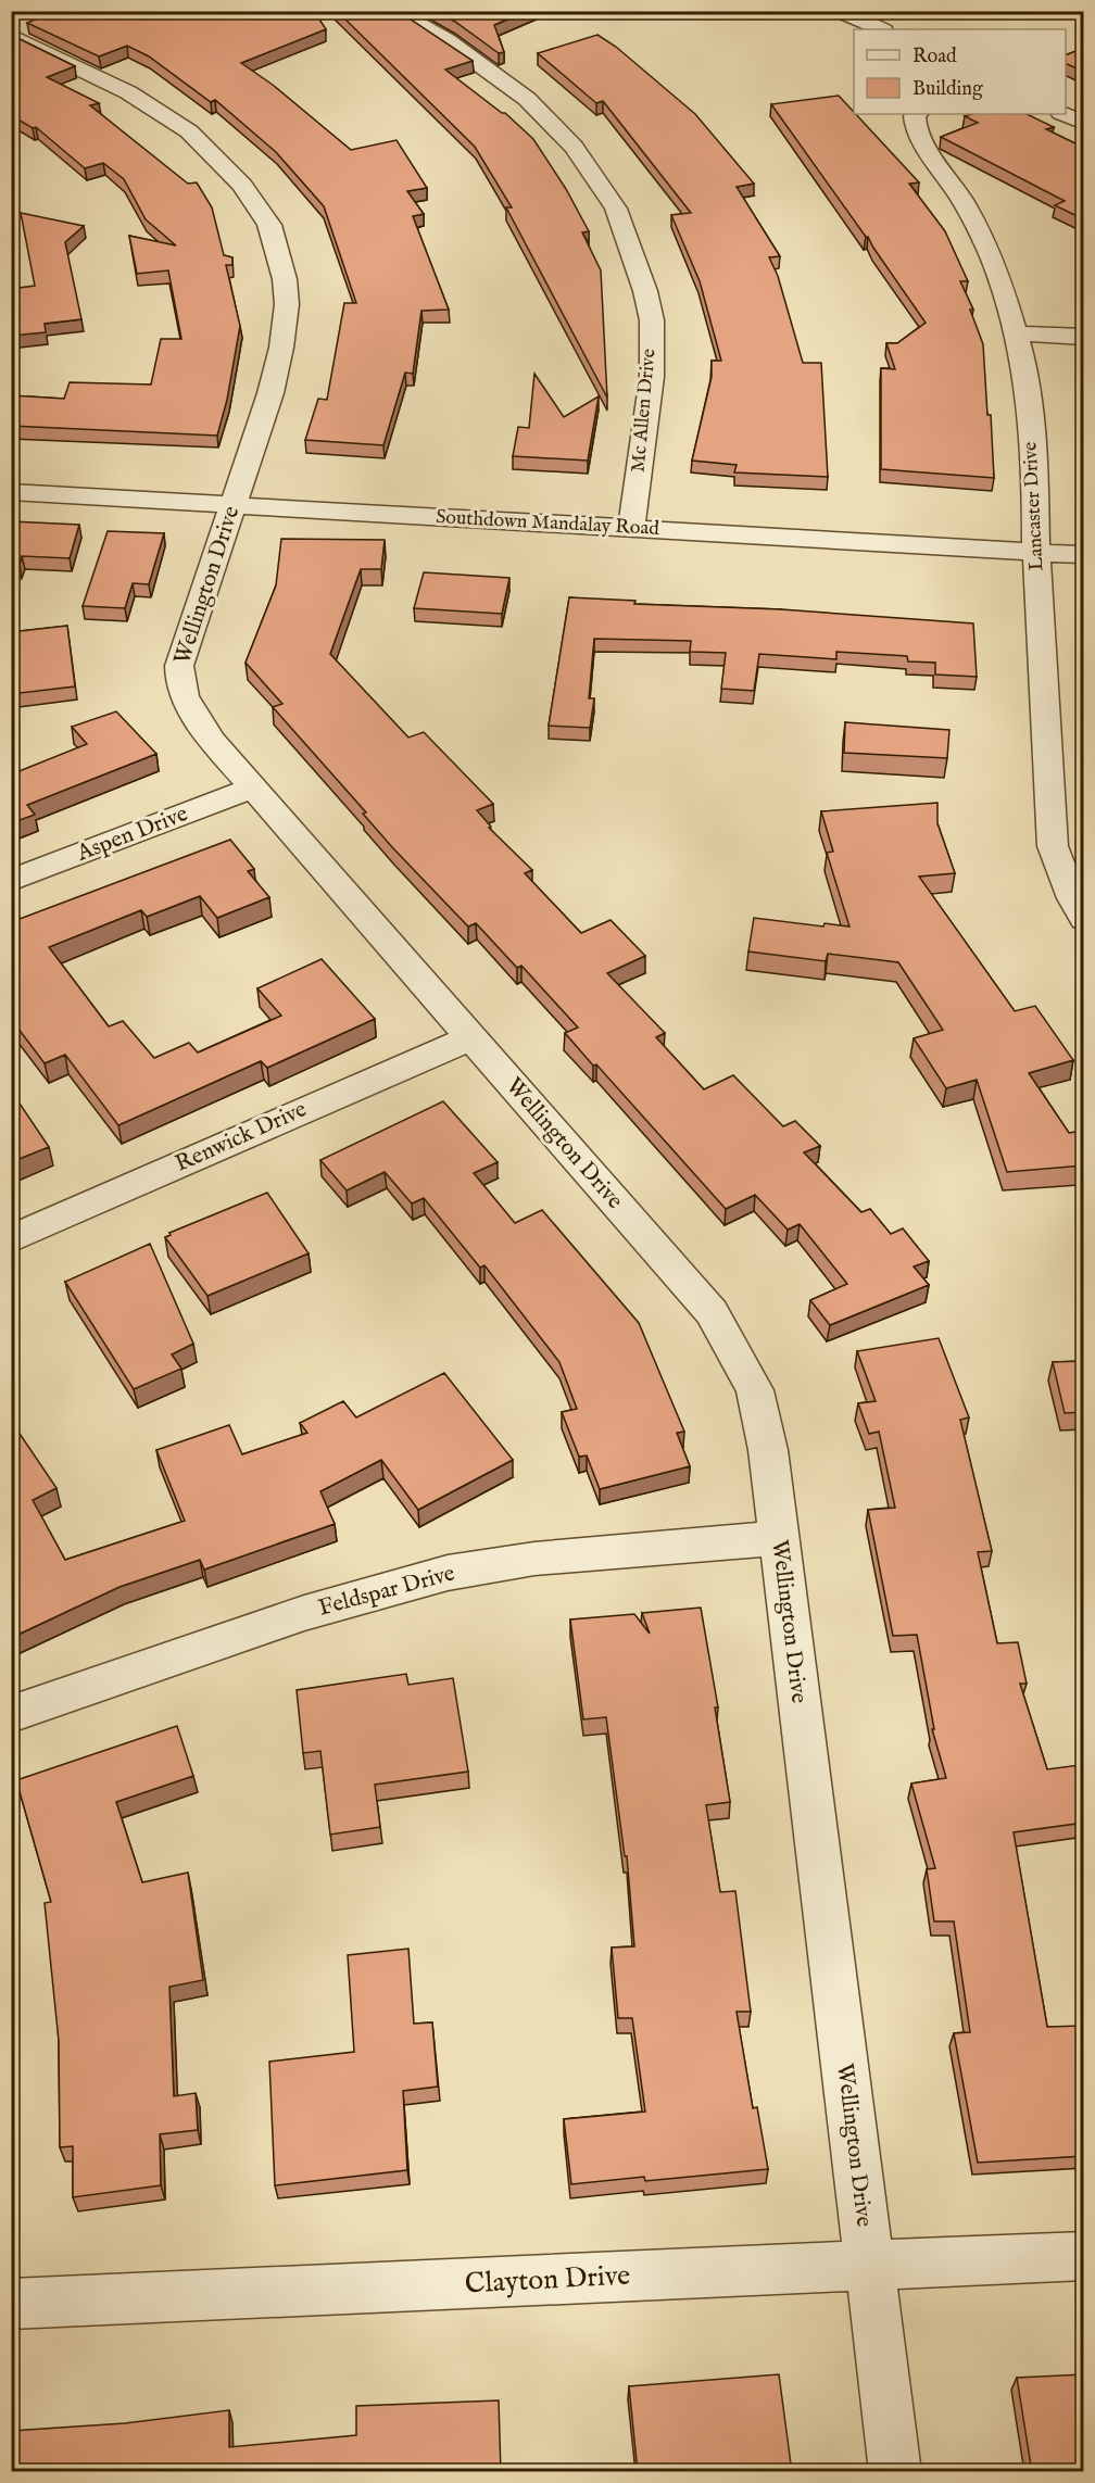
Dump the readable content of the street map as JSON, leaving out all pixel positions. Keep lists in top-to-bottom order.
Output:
{
  "streets": {
    "street": [
      "Mc Allen Drive",
      "Lancaster Drive",
      "Southdown Mandalay Road",
      "Wellington Drive",
      "Aspen Drive",
      "Renwick Drive",
      "Feldspar Drive",
      "Clayton Drive"
    ]
  },
  "crossings": [
    ["Mc Allen Drive", "Southdown Mandalay Road"],
    ["Lancaster Drive", "Southdown Mandalay Road"],
    ["Southdown Mandalay Road", "Wellington Drive"],
    ["Wellington Drive", "Aspen Drive"],
    ["Wellington Drive", "Renwick Drive"],
    ["Wellington Drive", "Feldspar Drive"],
    ["Wellington Drive", "Clayton Drive"]
  ],
  "legend": ["Road", "Building"]
}
